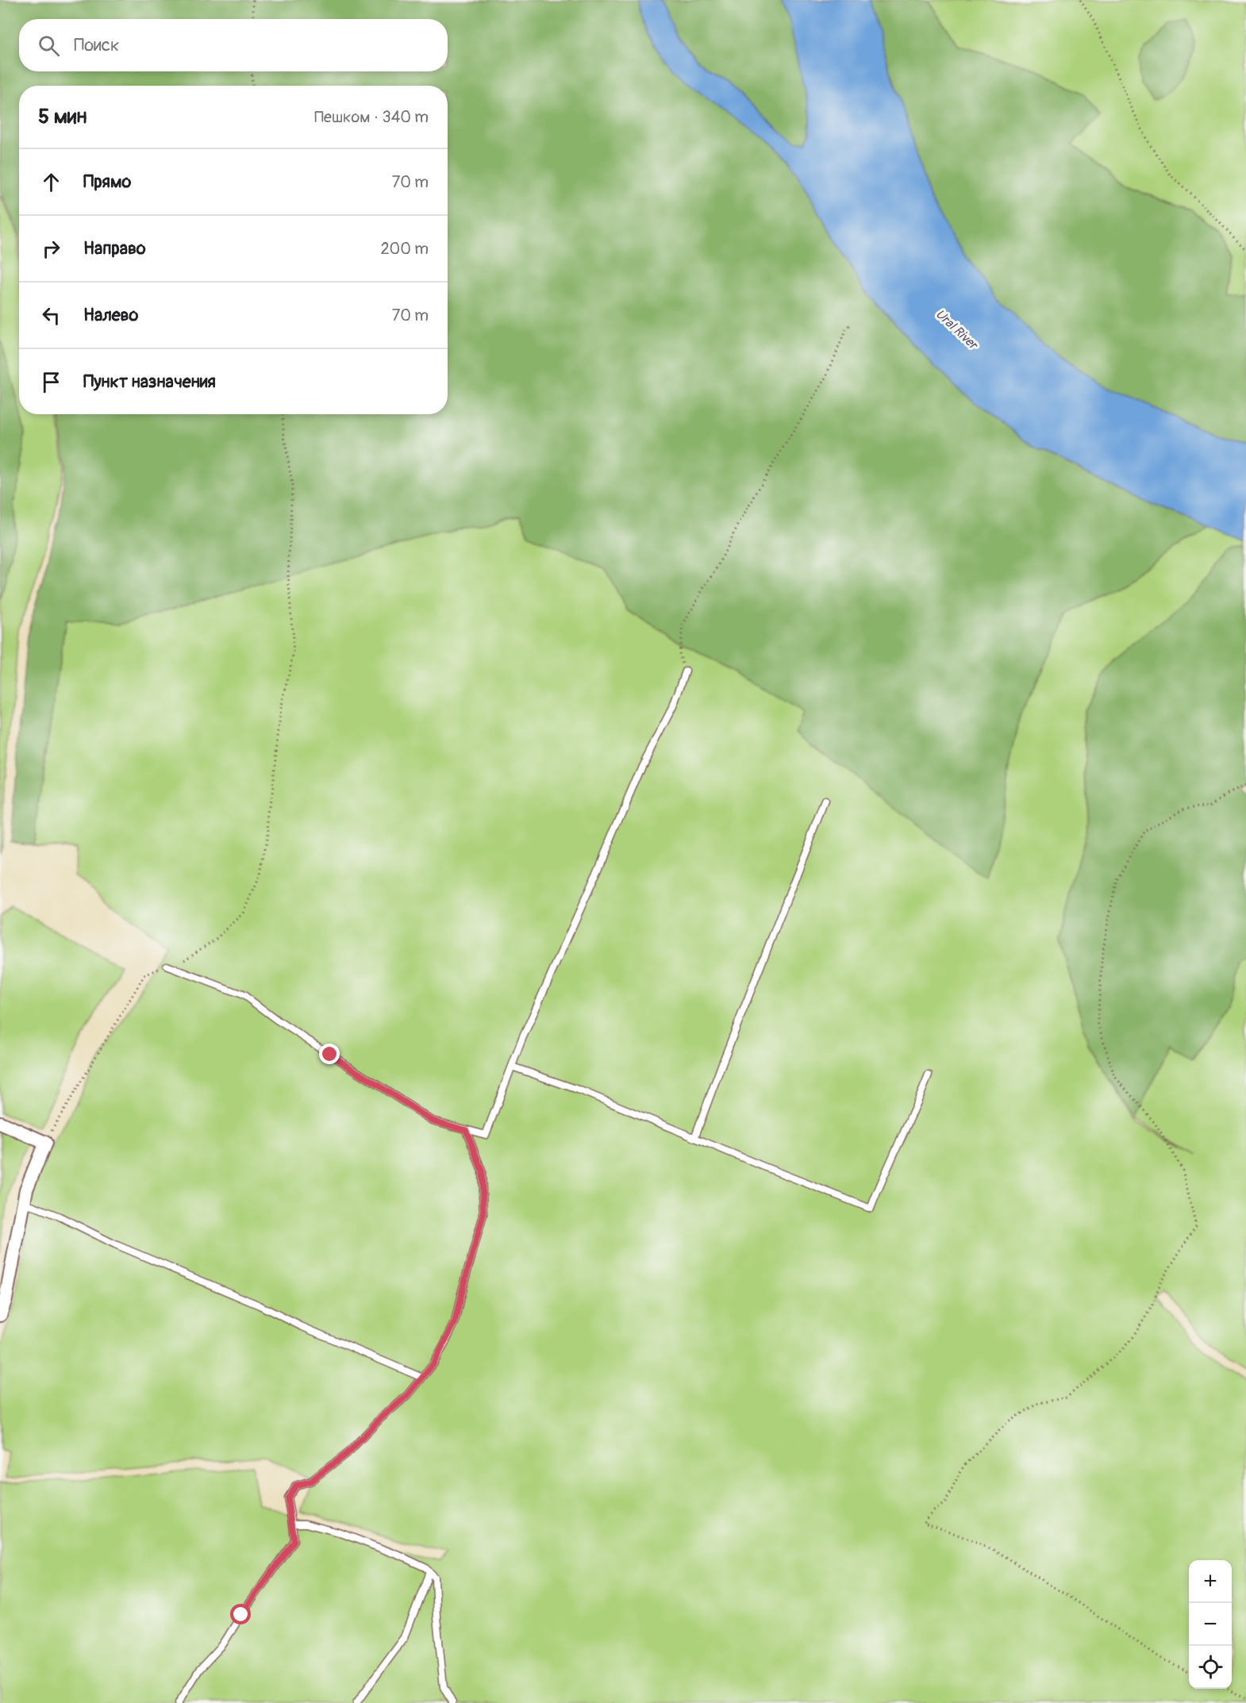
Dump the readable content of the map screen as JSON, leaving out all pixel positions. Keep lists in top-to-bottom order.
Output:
{
  "water": ["Ural River"],
  "page": {
    "search": "Поиск",
    "heading": ["5 мин", "Пешком · 340 m"],
    "list": [
      ["Прямо", "70 m"],
      ["Направо", "200 m"],
      ["Налево", "70 m"],
      "Пункт назначения"
    ],
    "map_buttons": ["+", "−"]
  }
}
